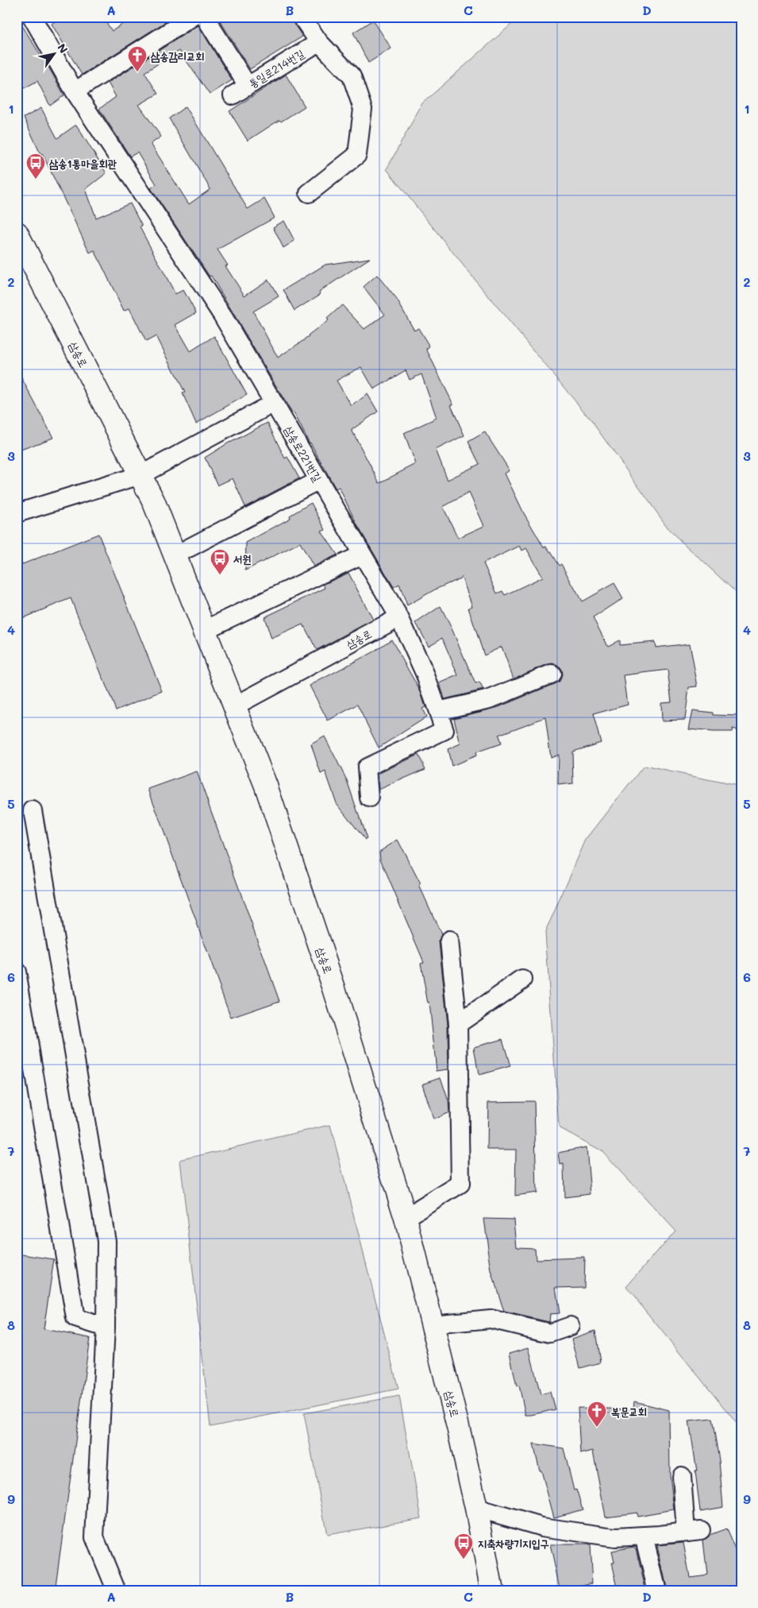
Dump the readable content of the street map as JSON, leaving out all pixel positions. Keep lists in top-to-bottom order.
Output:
{
  "streets": {
    "main road": ["삼송로"],
    "street": ["통일로214번길", "삼송로221번길"]
  },
  "crossings": [
    ["삼송로", "삼송로221번길"]
  ],
  "places": {
    "church": ["삼송감리교회", "복문교회"],
    "bus stop": ["삼송1통마을회관", "서원", "지축차량기지입구"]
  },
  "north": "top right",
  "grid": {
    "columns": [
      "A",
      "B",
      "C",
      "D"
    ],
    "rows": [
      "1",
      "2",
      "3",
      "4",
      "5",
      "6",
      "7",
      "8",
      "9"
    ]
  }
}
